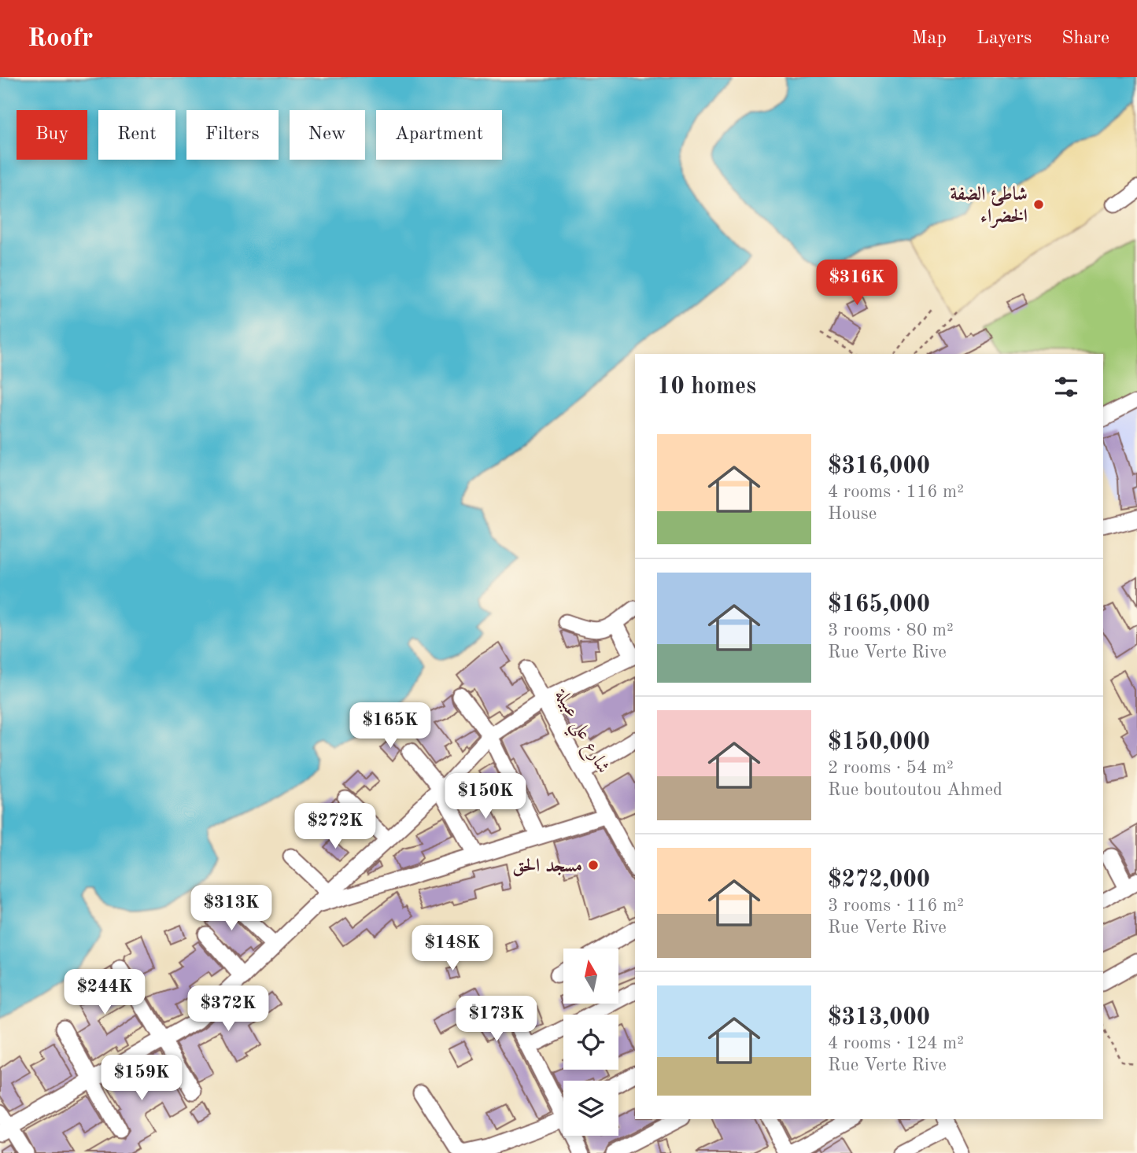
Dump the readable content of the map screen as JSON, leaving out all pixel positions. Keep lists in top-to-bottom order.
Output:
{
  "streets": {
    "street": ["شارع علي عبيلة"]
  },
  "places": ["شاطئ الضفة الخضراء", "مسجد الحق"],
  "north": "top",
  "page": {
    "header": "Roofr",
    "nav": ["Map", "Layers", "Share"],
    "chip": [
      "Buy",
      "Rent",
      "Filters",
      "New",
      "Apartment"
    ],
    "price": [
      "$316K",
      "$165K",
      "$150K",
      "$272K",
      "$313K",
      "$148K",
      "$244K",
      "$372K",
      "$173K",
      "$159K"
    ],
    "heading": "10 homes",
    "list": [
      {
        "name": "$316,000",
        "note": "4 rooms · 116 m² · House"
      },
      {
        "name": "$165,000",
        "note": "3 rooms · 80 m² · Rue Verte Rive"
      },
      {
        "name": "$150,000",
        "note": "2 rooms · 54 m² · Rue boutoutou Ahmed"
      },
      {
        "name": "$272,000",
        "note": "3 rooms · 116 m² · Rue Verte Rive"
      },
      {
        "name": "$313,000",
        "note": "4 rooms · 124 m² · Rue Verte Rive"
      }
    ]
  }
}
